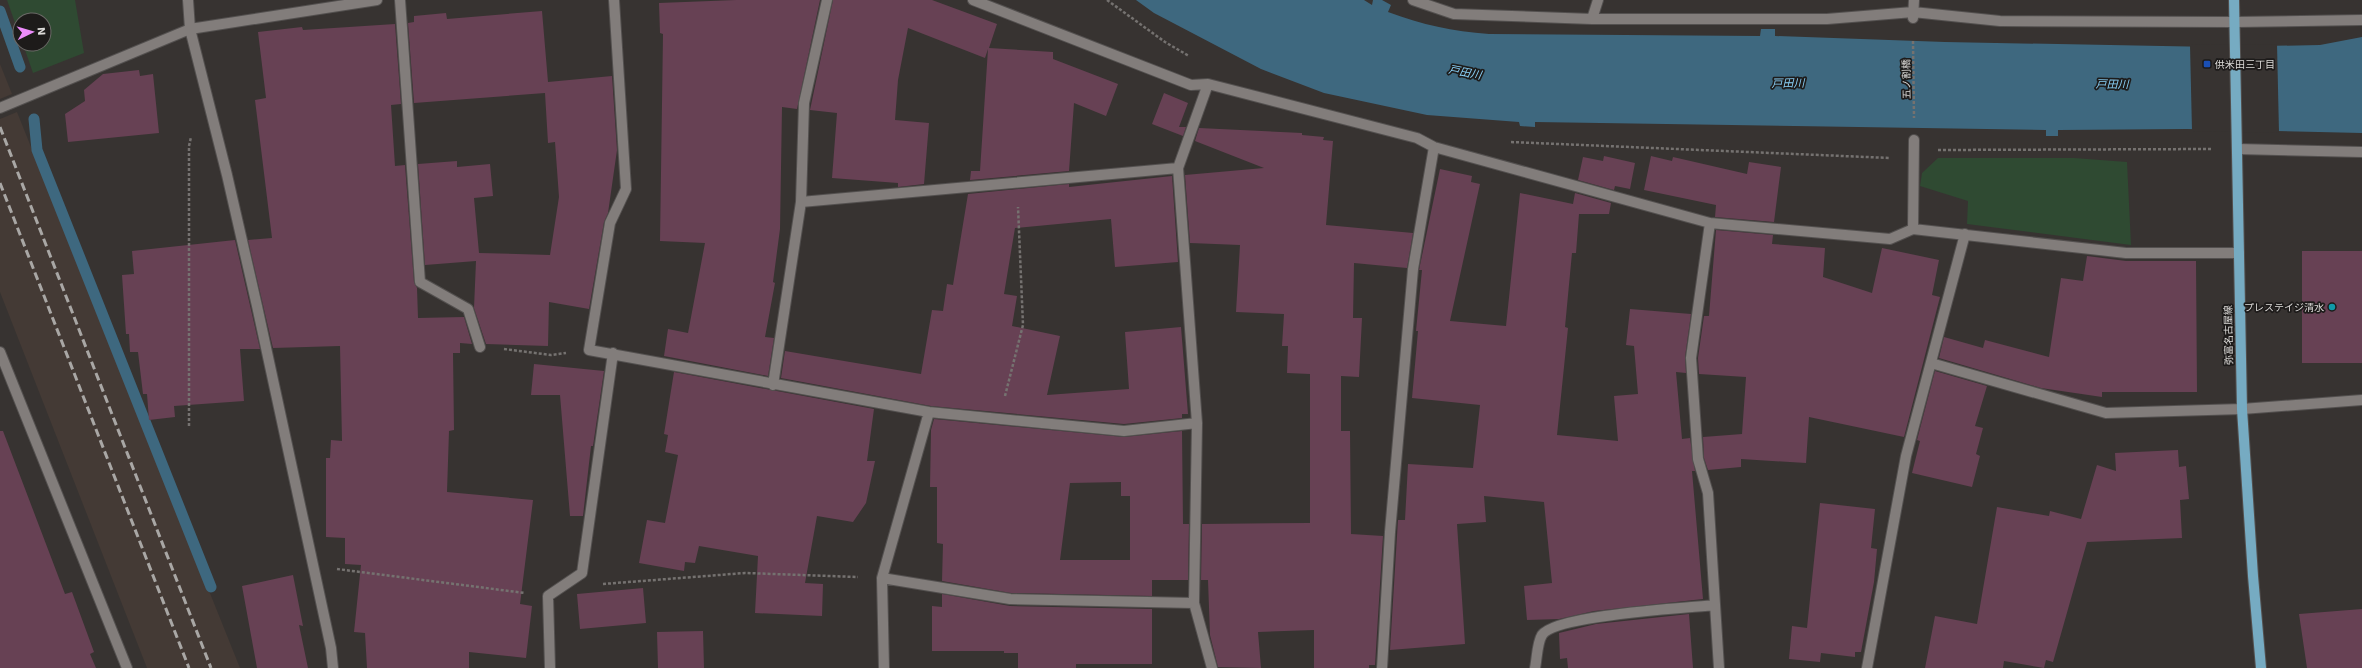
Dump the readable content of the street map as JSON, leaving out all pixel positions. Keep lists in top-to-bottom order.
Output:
{
  "streets": {
    "main road": ["弥富名古屋線"],
    "path": ["五ノ割橋"]
  },
  "water": ["戸田川"],
  "places": {
    "transit": ["供米田三丁目"],
    "other": ["プレステイジ清水"]
  },
  "north": "right"
}
